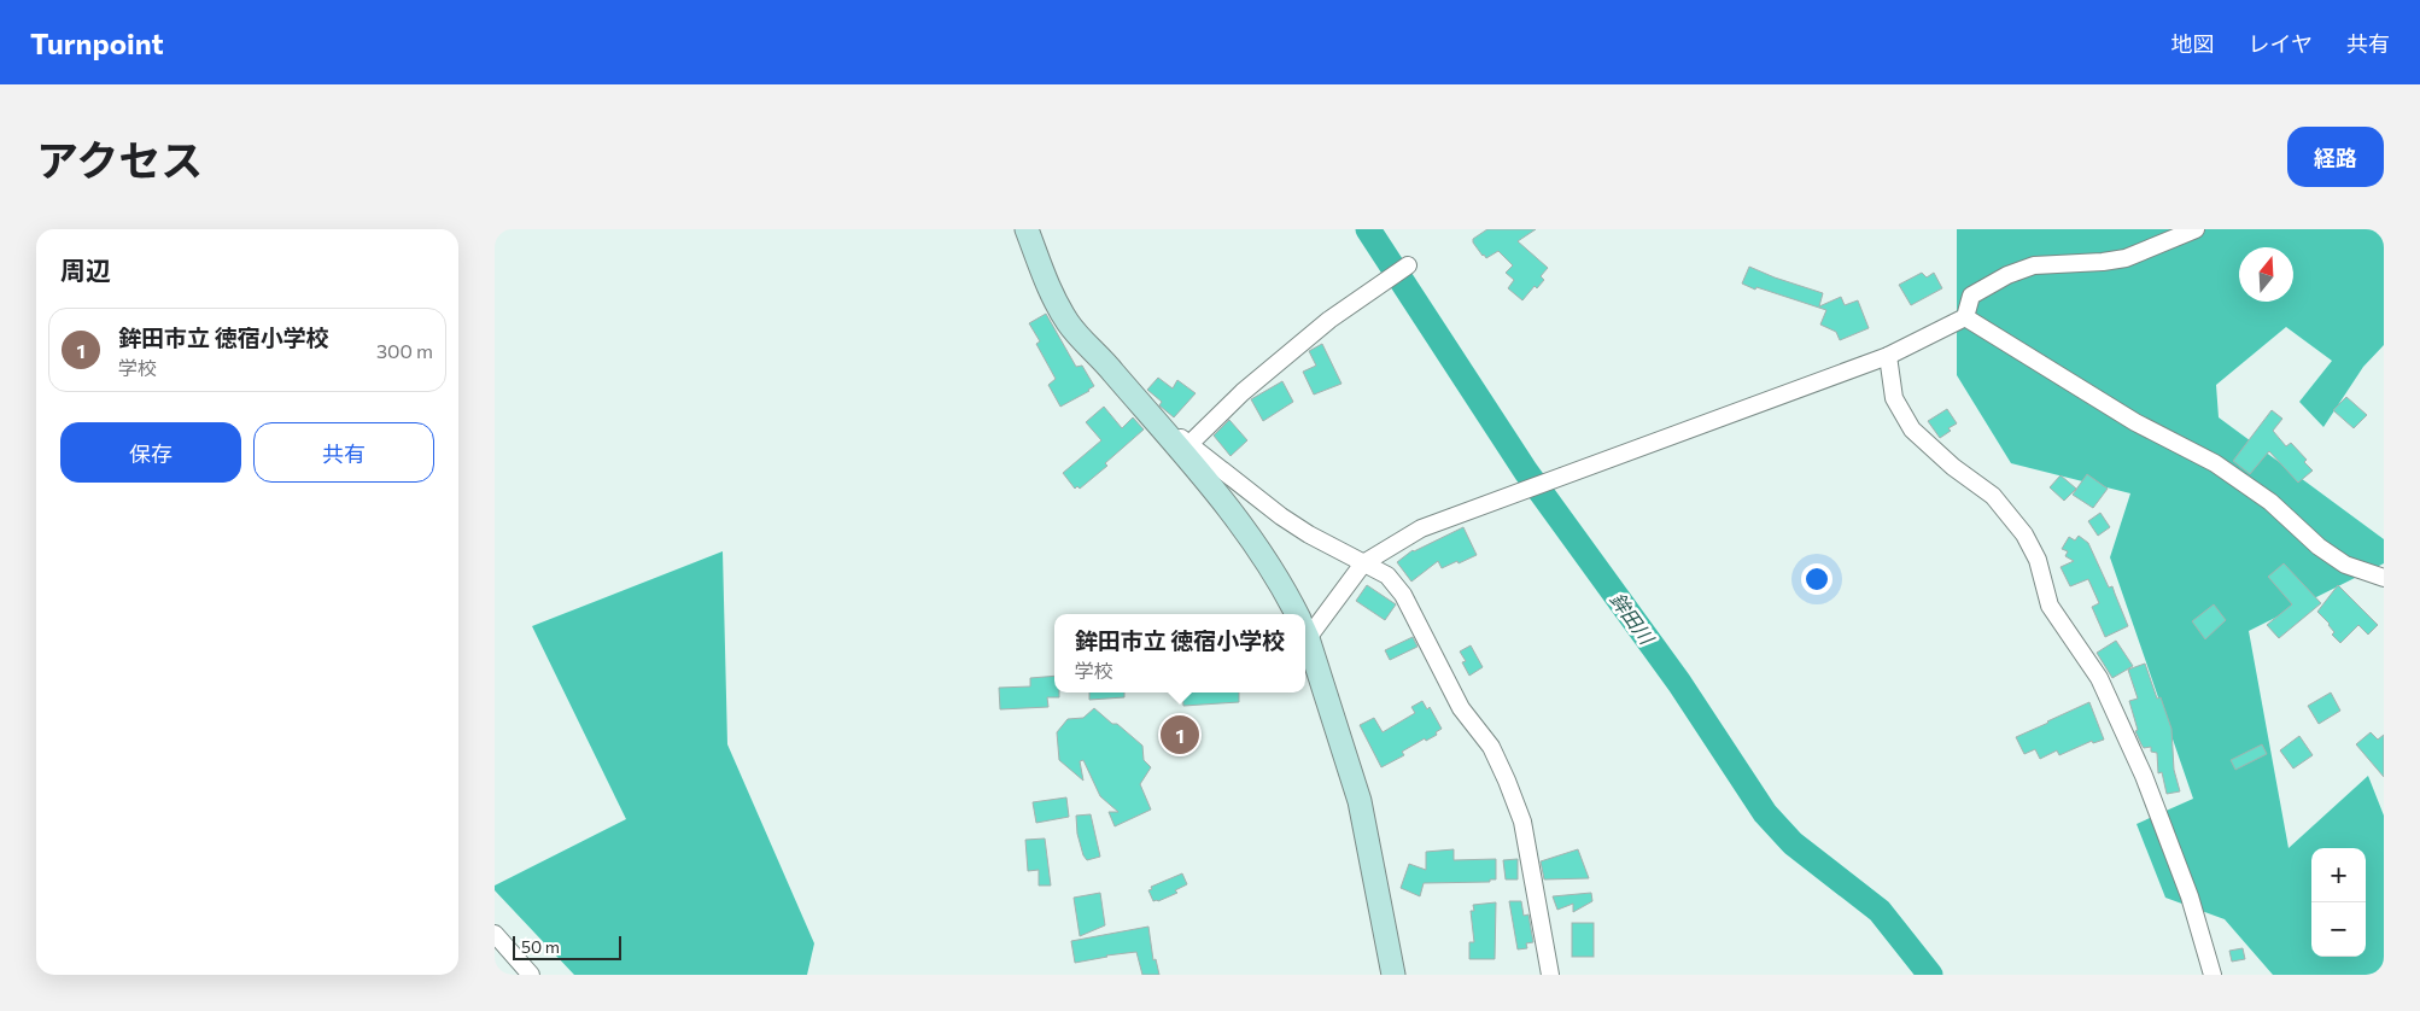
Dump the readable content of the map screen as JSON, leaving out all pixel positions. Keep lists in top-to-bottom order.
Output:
{
  "water": ["鉾田川"],
  "scale_bar": "50 m",
  "north": "top",
  "page": {
    "header": "Turnpoint",
    "nav": ["地図", "レイヤ", "共有"],
    "title": "アクセス",
    "buttons": [
      "経路",
      ["保存", "共有"]
    ],
    "heading": "周辺",
    "list": [
      {
        "mark": "1",
        "name": "鉾田市立 徳宿小学校",
        "note": "学校",
        "value": "300 m"
      }
    ],
    "popup": ["鉾田市立 徳宿小学校", "学校"],
    "pins": "1",
    "map_buttons": ["+", "−"],
    "scale": "50 m"
  }
}
